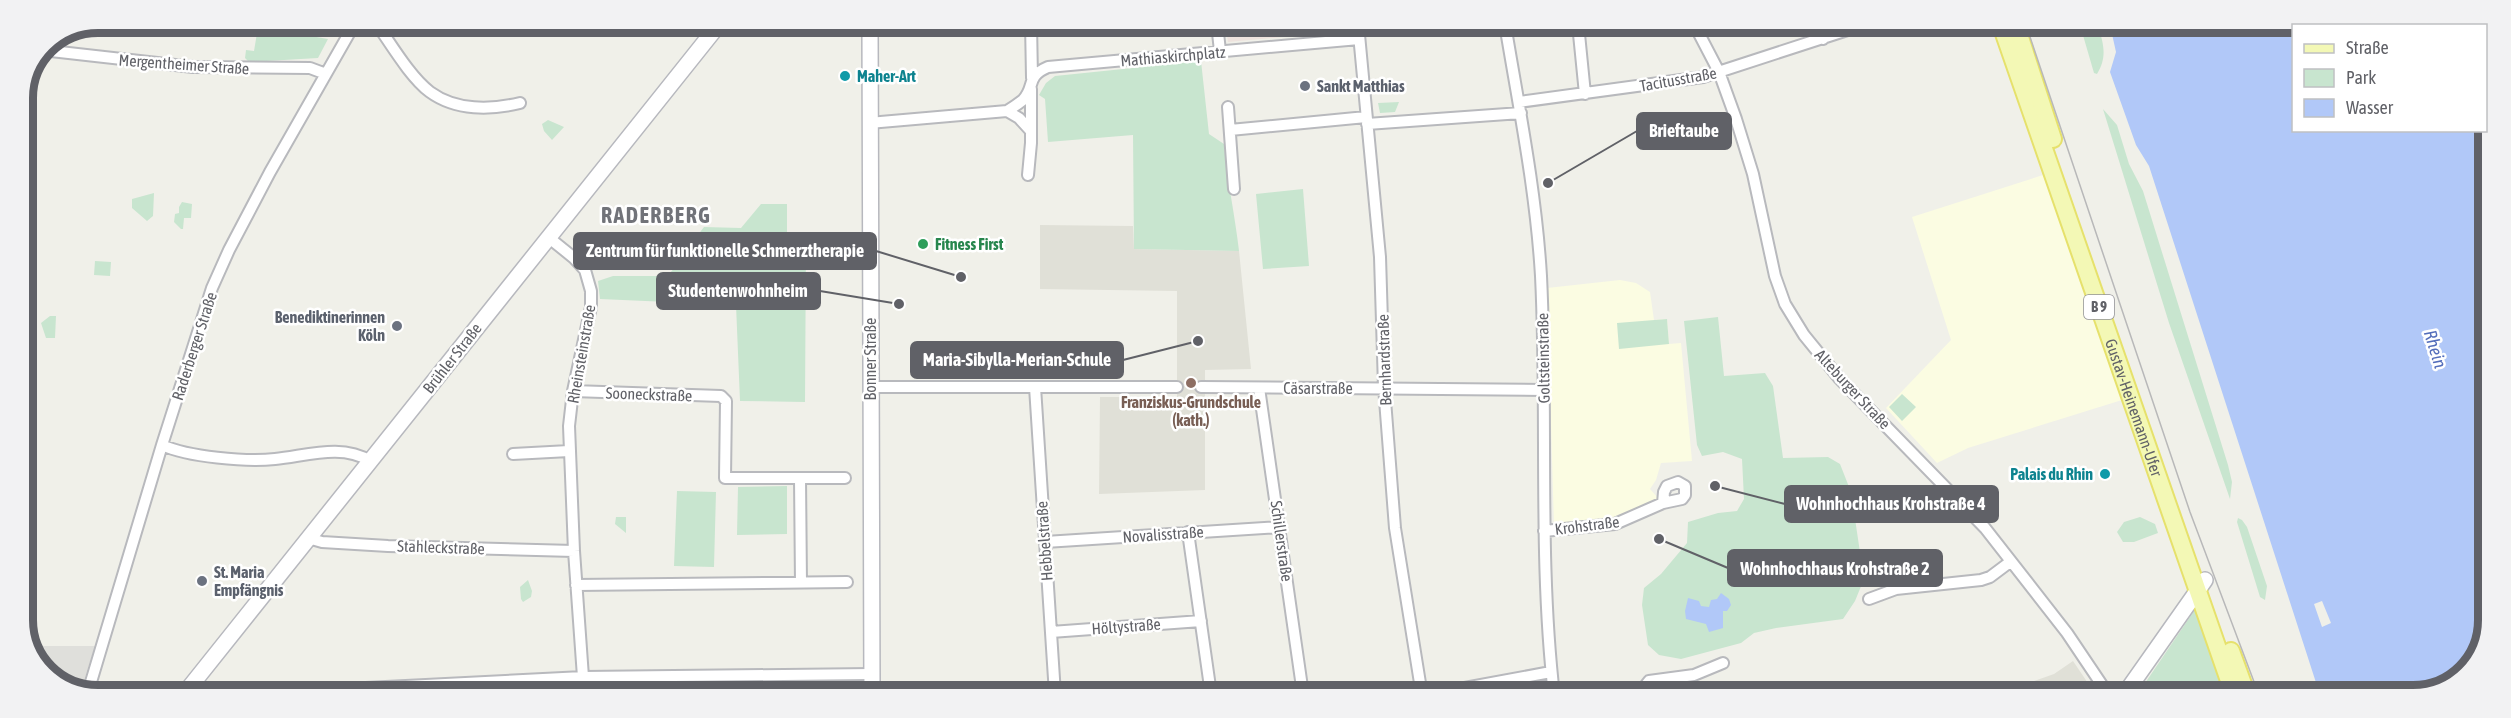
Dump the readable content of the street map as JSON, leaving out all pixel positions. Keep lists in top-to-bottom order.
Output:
{
  "streets": {
    "main road": ["B 9", "Gustav-Heinemann-Ufer"],
    "street": [
      "Mathiaskirchplatz",
      "Mergentheimer Straße",
      "Tacitusstraße",
      "Raderberger Straße",
      "Rheinsteinstraße",
      "Brühler Straße",
      "Goltsteinstraße",
      "Bonner Straße",
      "Bernhardstraße",
      "Cäsarstraße",
      "Alteburger Straße",
      "Sooneckstraße",
      "Krohstraße",
      "Novalisstraße",
      "Hebbelstraße",
      "Schillerstraße",
      "Stahleckstraße",
      "Höltystraße"
    ]
  },
  "crossings": [
    ["Mathiaskirchplatz", "Bernhardstraße"],
    ["Mergentheimer Straße", "Raderberger Straße"],
    ["Tacitusstraße", "Goltsteinstraße"],
    ["Tacitusstraße", "Bernhardstraße"],
    ["Tacitusstraße", "Alteburger Straße"],
    ["Rheinsteinstraße", "Brühler Straße"],
    ["Rheinsteinstraße", "Sooneckstraße"],
    ["Rheinsteinstraße", "Stahleckstraße"],
    ["Brühler Straße", "Stahleckstraße"],
    ["Goltsteinstraße", "Cäsarstraße"],
    ["Goltsteinstraße", "Krohstraße"],
    ["Bernhardstraße", "Cäsarstraße"],
    ["Cäsarstraße", "Schillerstraße"],
    ["Novalisstraße", "Hebbelstraße"],
    ["Novalisstraße", "Schillerstraße"],
    ["Hebbelstraße", "Höltystraße"]
  ],
  "districts": ["RADERBERG"],
  "water": ["Rhein"],
  "places": [
    "Maher-Art",
    "Sankt Matthias",
    "Brieftaube",
    "Fitness First",
    "Zentrum für funktionelle Schmerztherapie",
    "Studentenwohnheim",
    "Benediktinerinnen Köln",
    "Maria-Sibylla-Merian-Schule",
    "Franziskus-Grundschule (kath.)",
    "Palais du Rhin",
    "Wohnhochhaus Krohstraße 4",
    "Wohnhochhaus Krohstraße 2",
    "St. Maria Empfängnis"
  ],
  "legend": ["Straße", "Park", "Wasser"]
}
